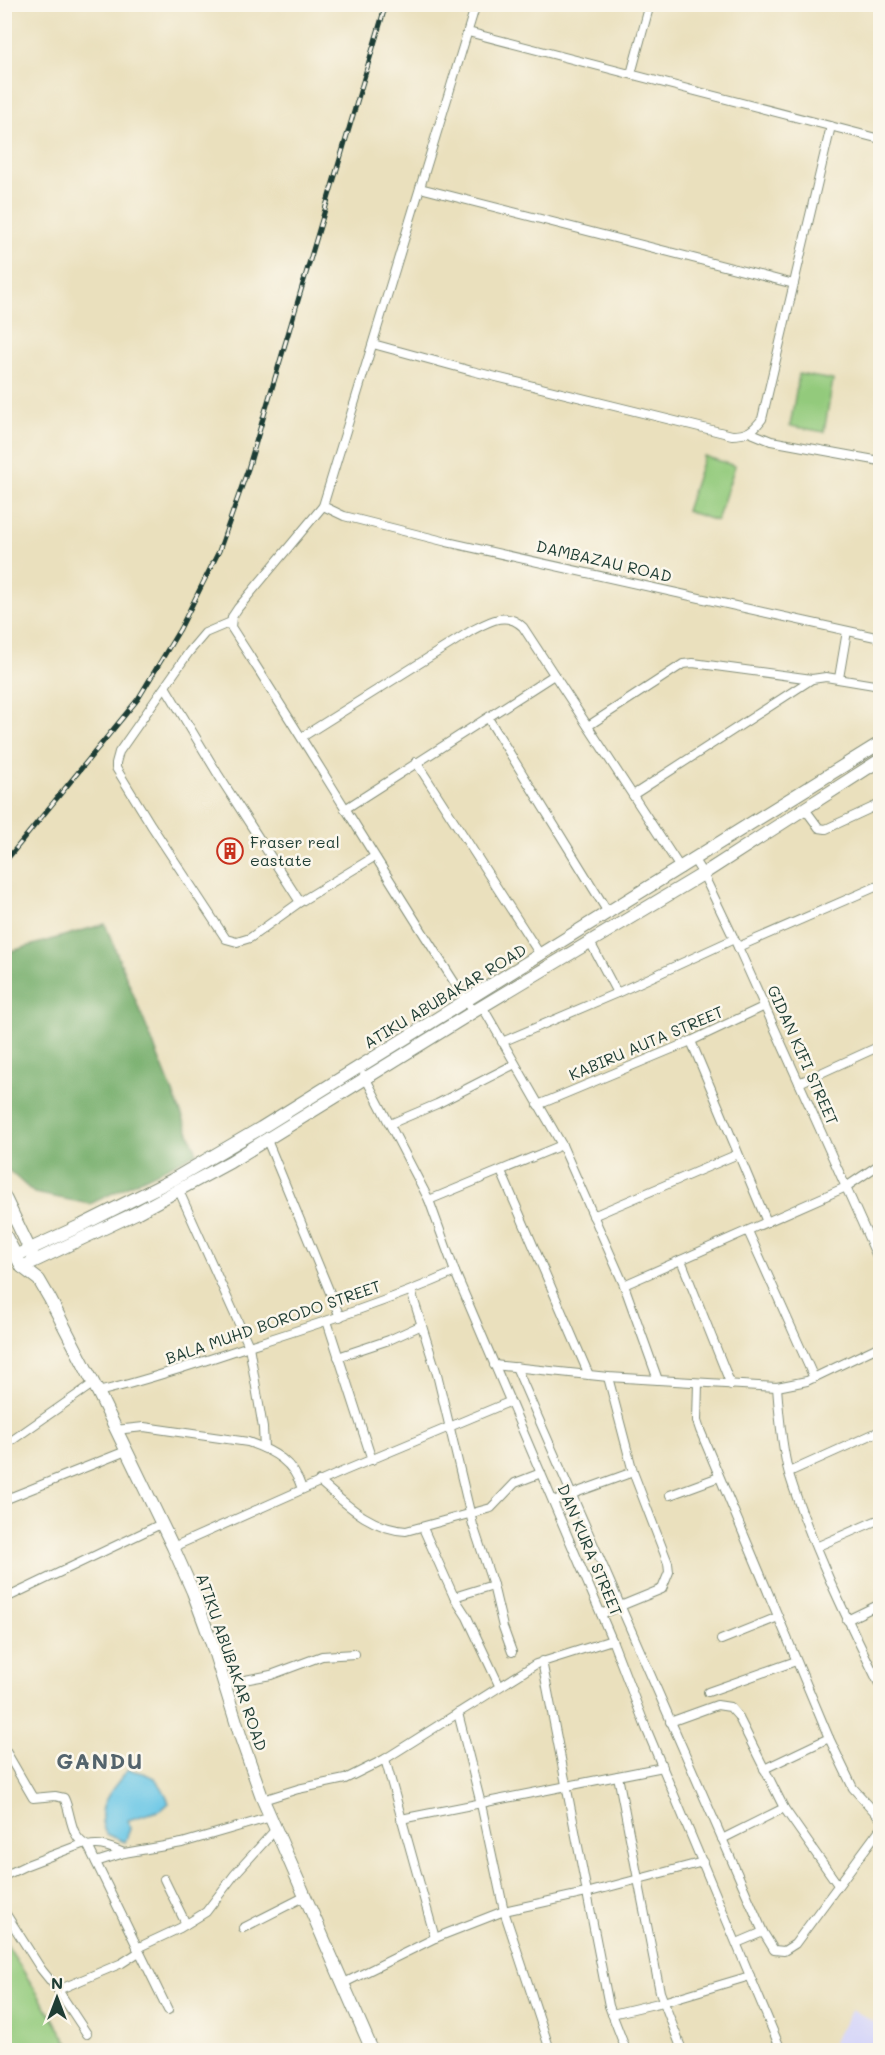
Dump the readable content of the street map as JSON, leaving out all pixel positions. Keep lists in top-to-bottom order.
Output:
{
  "streets": {
    "street": [
      "DAMBAZAU ROAD",
      "ATIKU ABUBAKAR ROAD",
      "KABIRU AUTA STREET",
      "GIDAN KIFI STREET",
      "BALA MUHD BORODO STREET",
      "DAN KURA STREET"
    ]
  },
  "crossings": [
    ["ATIKU ABUBAKAR ROAD", "GIDAN KIFI STREET"],
    ["ATIKU ABUBAKAR ROAD", "BALA MUHD BORODO STREET"],
    ["ATIKU ABUBAKAR ROAD", "DAN KURA STREET"],
    ["KABIRU AUTA STREET", "GIDAN KIFI STREET"],
    ["BALA MUHD BORODO STREET", "DAN KURA STREET"]
  ],
  "districts": ["GANDU"],
  "places": {
    "building": ["Fraser real eastate"]
  },
  "north": "top"
}
